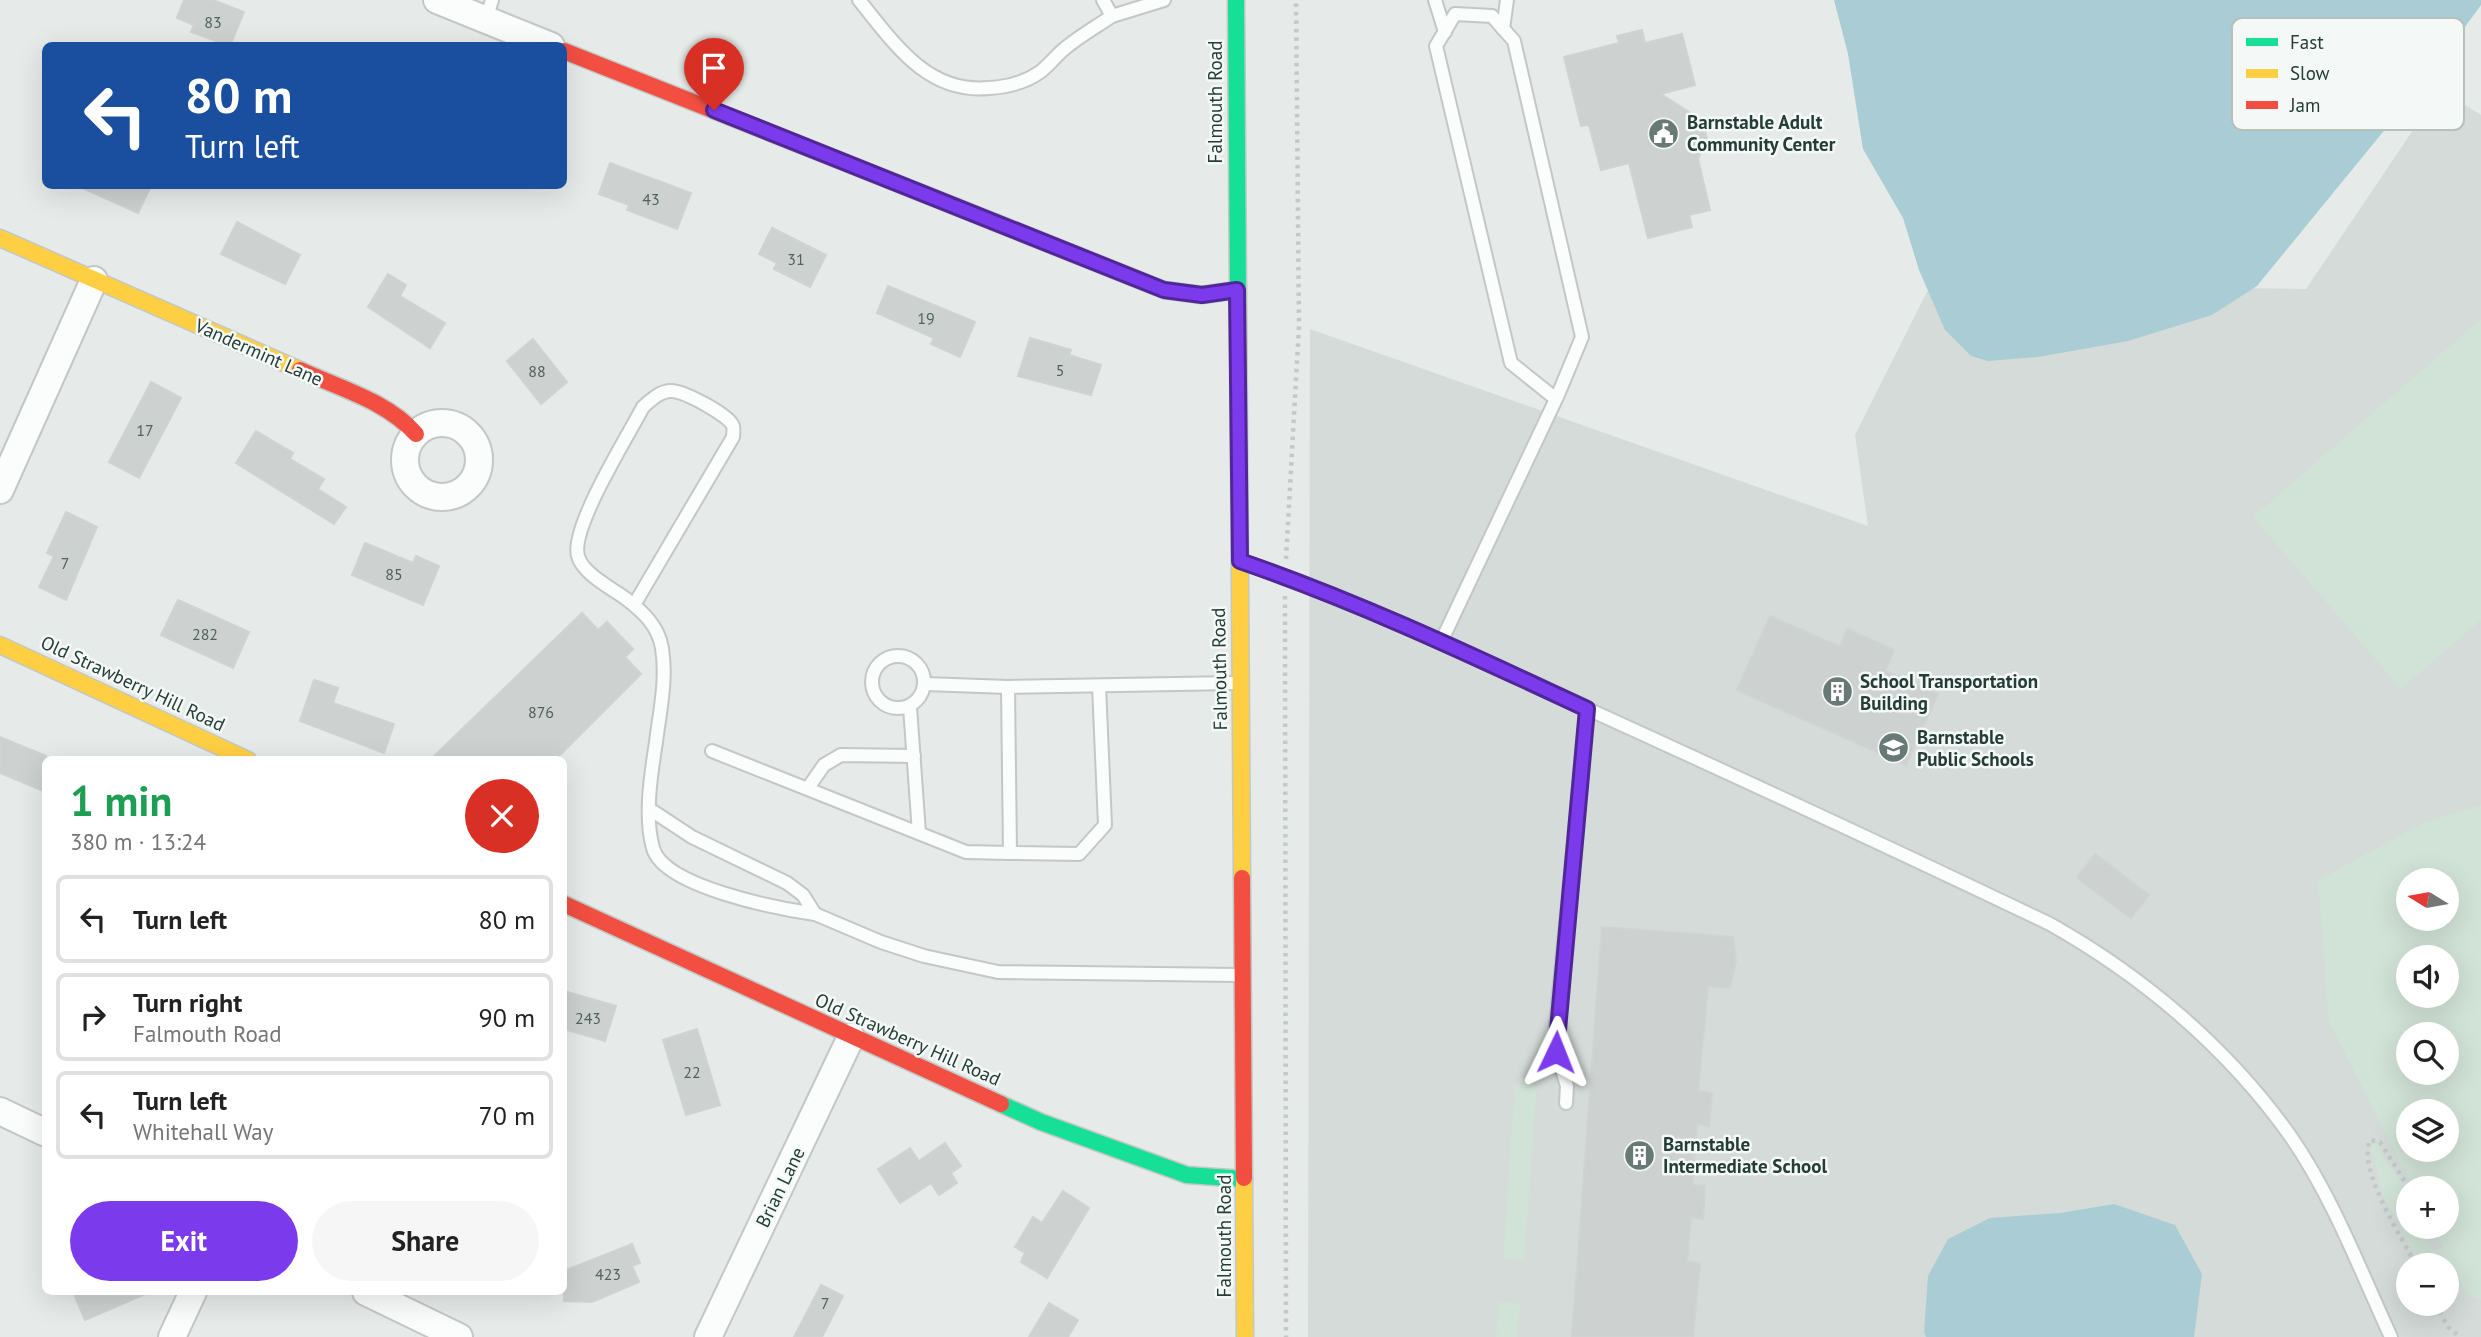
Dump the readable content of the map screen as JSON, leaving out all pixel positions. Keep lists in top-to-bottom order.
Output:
{
  "streets": {
    "street": [
      "Falmouth Road",
      "Vandermint Lane",
      "Old Strawberry Hill Road",
      "Brian Lane"
    ]
  },
  "crossings": [
    ["Falmouth Road", "Old Strawberry Hill Road"],
    ["Old Strawberry Hill Road", "Brian Lane"]
  ],
  "places": {
    "public building": ["Barnstable Adult Community Center"],
    "building": ["School Transportation Building", "Barnstable Intermediate School"],
    "school or university": ["Barnstable Public Schools"]
  },
  "house_numbers": [
    "83",
    "43",
    "31",
    "19",
    "5",
    "88",
    "17",
    "7",
    "85",
    "282",
    "876",
    "243",
    "22",
    "423",
    "7"
  ],
  "legend": ["Fast", "Slow", "Jam"],
  "north": "left",
  "page": {
    "turn": ["80 m", "Turn left"],
    "heading": ["1 min", "380 m · 13:24"],
    "map_buttons": ["+", "−"],
    "list": [
      {
        "name": "Turn left",
        "value": "80 m"
      },
      {
        "name": "Turn right",
        "note": "Falmouth Road",
        "value": "90 m"
      },
      {
        "name": "Turn left",
        "note": "Whitehall Way",
        "value": "70 m"
      }
    ],
    "buttons": ["Exit", "Share"]
  }
}
